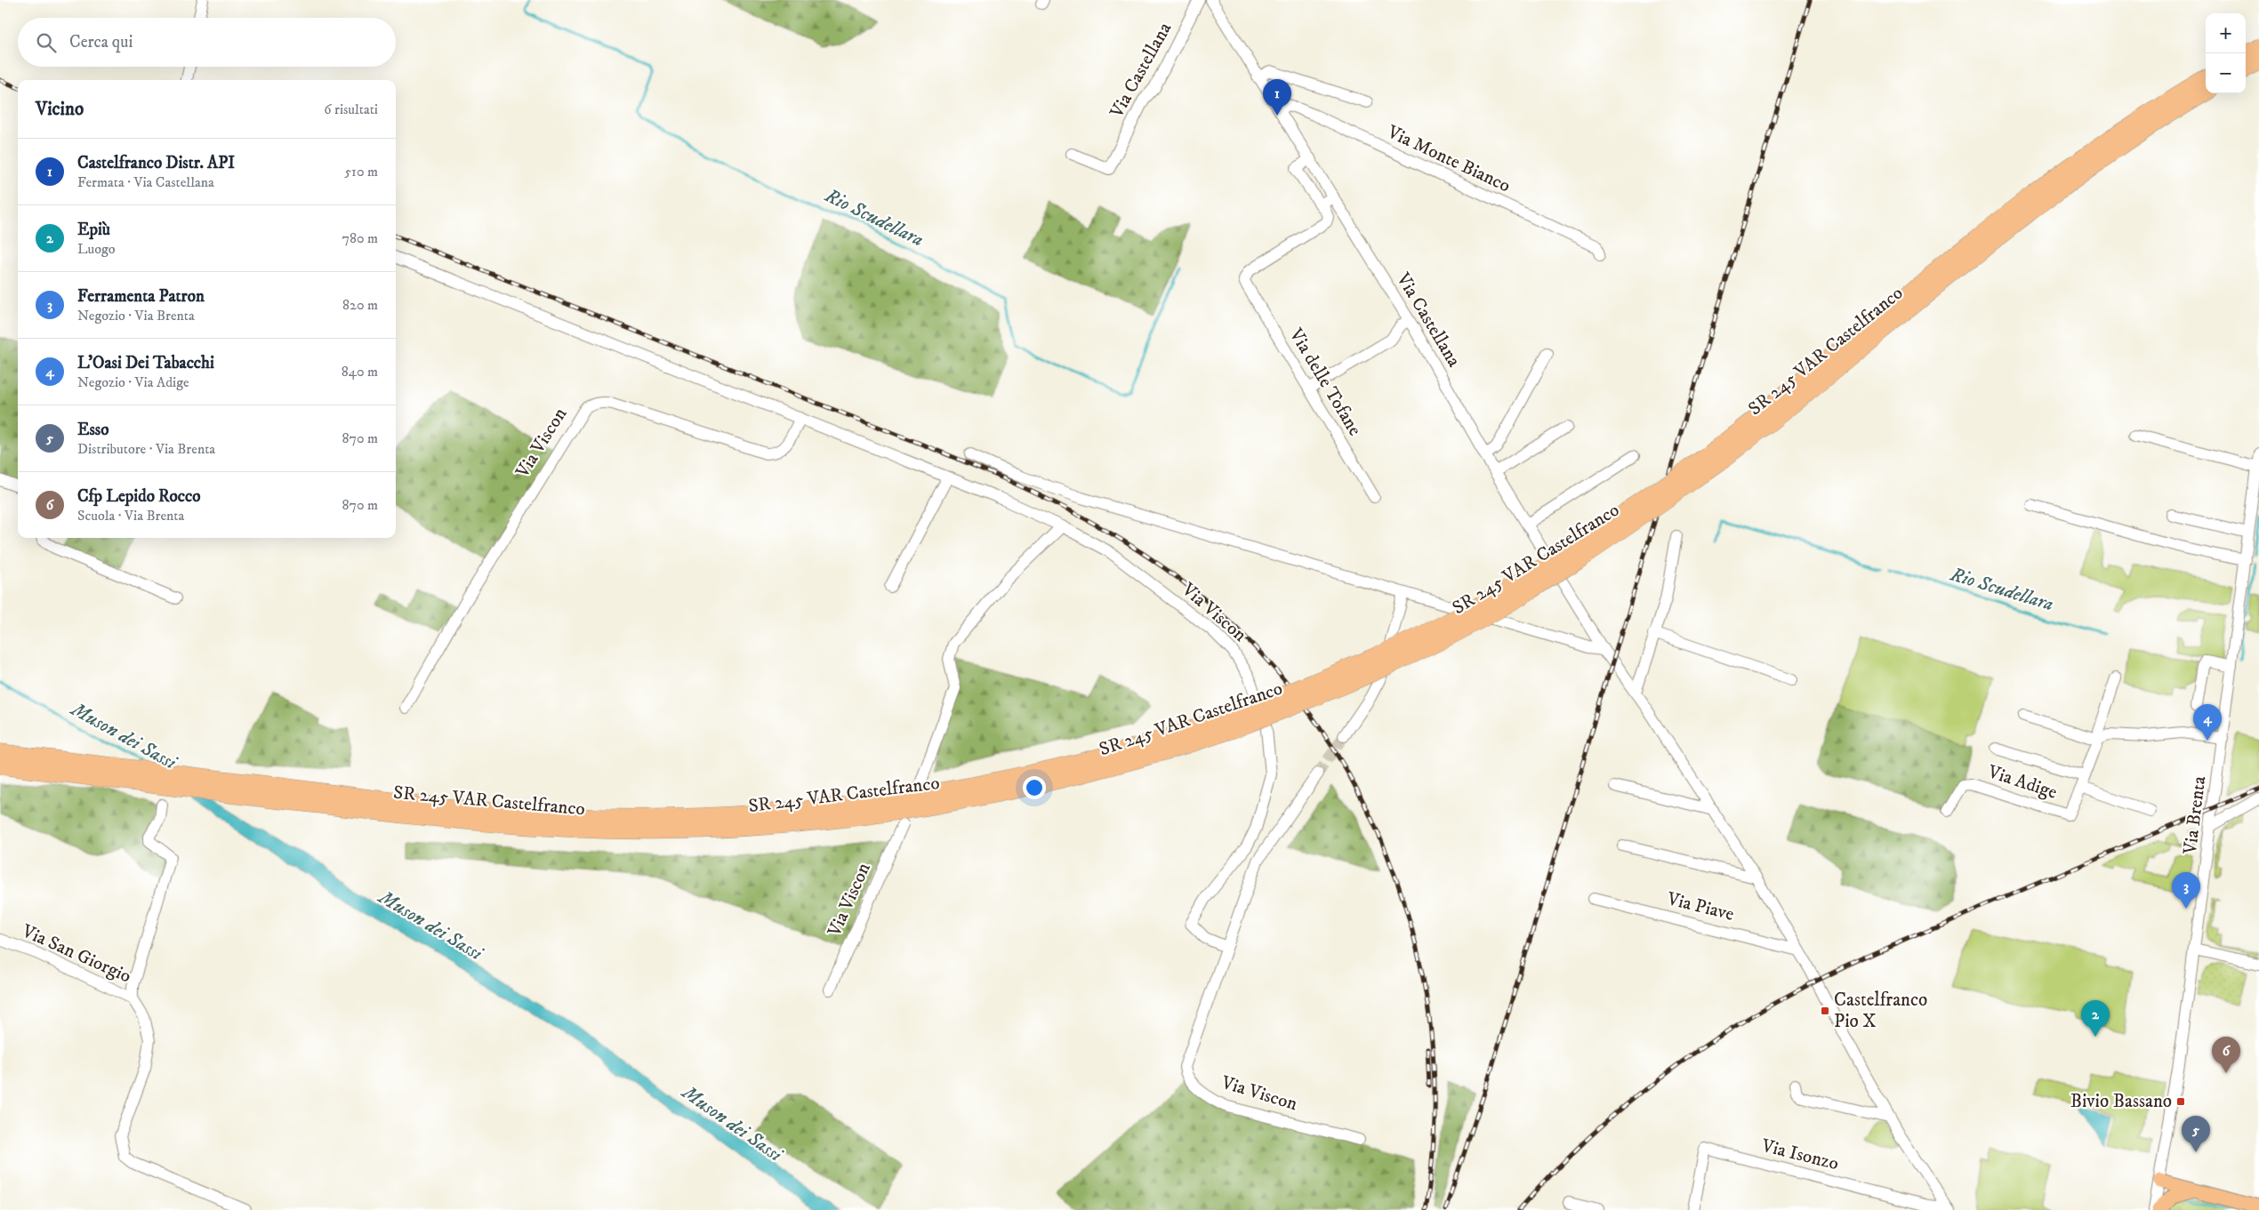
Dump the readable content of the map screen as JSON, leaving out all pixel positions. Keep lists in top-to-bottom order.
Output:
{
  "streets": {
    "highway": ["SR 245 VAR Castelfranco"],
    "street": [
      "Via Castellana",
      "Via Monte Bianco",
      "Via delle Tofane",
      "Via Viscon",
      "Via Adige",
      "Via Brenta",
      "Via Piave",
      "Via San Giorgio",
      "Via Isonzo"
    ]
  },
  "crossings": [
    ["Via Castellana", "Via Monte Bianco"]
  ],
  "water": ["Rio Scudellara", "Muson dei Sassi"],
  "places": {
    "transit": ["Castelfranco Pio X", "Bivio Bassano"]
  },
  "page": {
    "map_buttons": ["+", "−"],
    "search": "Cerca qui",
    "pins": [
      "1",
      "4",
      "3",
      "2",
      "6",
      "5"
    ],
    "heading": ["Vicino", "6 risultati"],
    "list": [
      {
        "mark": "1",
        "name": "Castelfranco Distr. API",
        "note": "Fermata · Via Castellana",
        "value": "510 m"
      },
      {
        "mark": "2",
        "name": "Epiù",
        "note": "Luogo",
        "value": "780 m"
      },
      {
        "mark": "3",
        "name": "Ferramenta Patron",
        "note": "Negozio · Via Brenta",
        "value": "820 m"
      },
      {
        "mark": "4",
        "name": "L'Oasi Dei Tabacchi",
        "note": "Negozio · Via Adige",
        "value": "840 m"
      },
      {
        "mark": "5",
        "name": "Esso",
        "note": "Distributore · Via Brenta",
        "value": "870 m"
      },
      {
        "mark": "6",
        "name": "Cfp Lepido Rocco",
        "note": "Scuola · Via Brenta",
        "value": "870 m"
      }
    ]
  }
}
